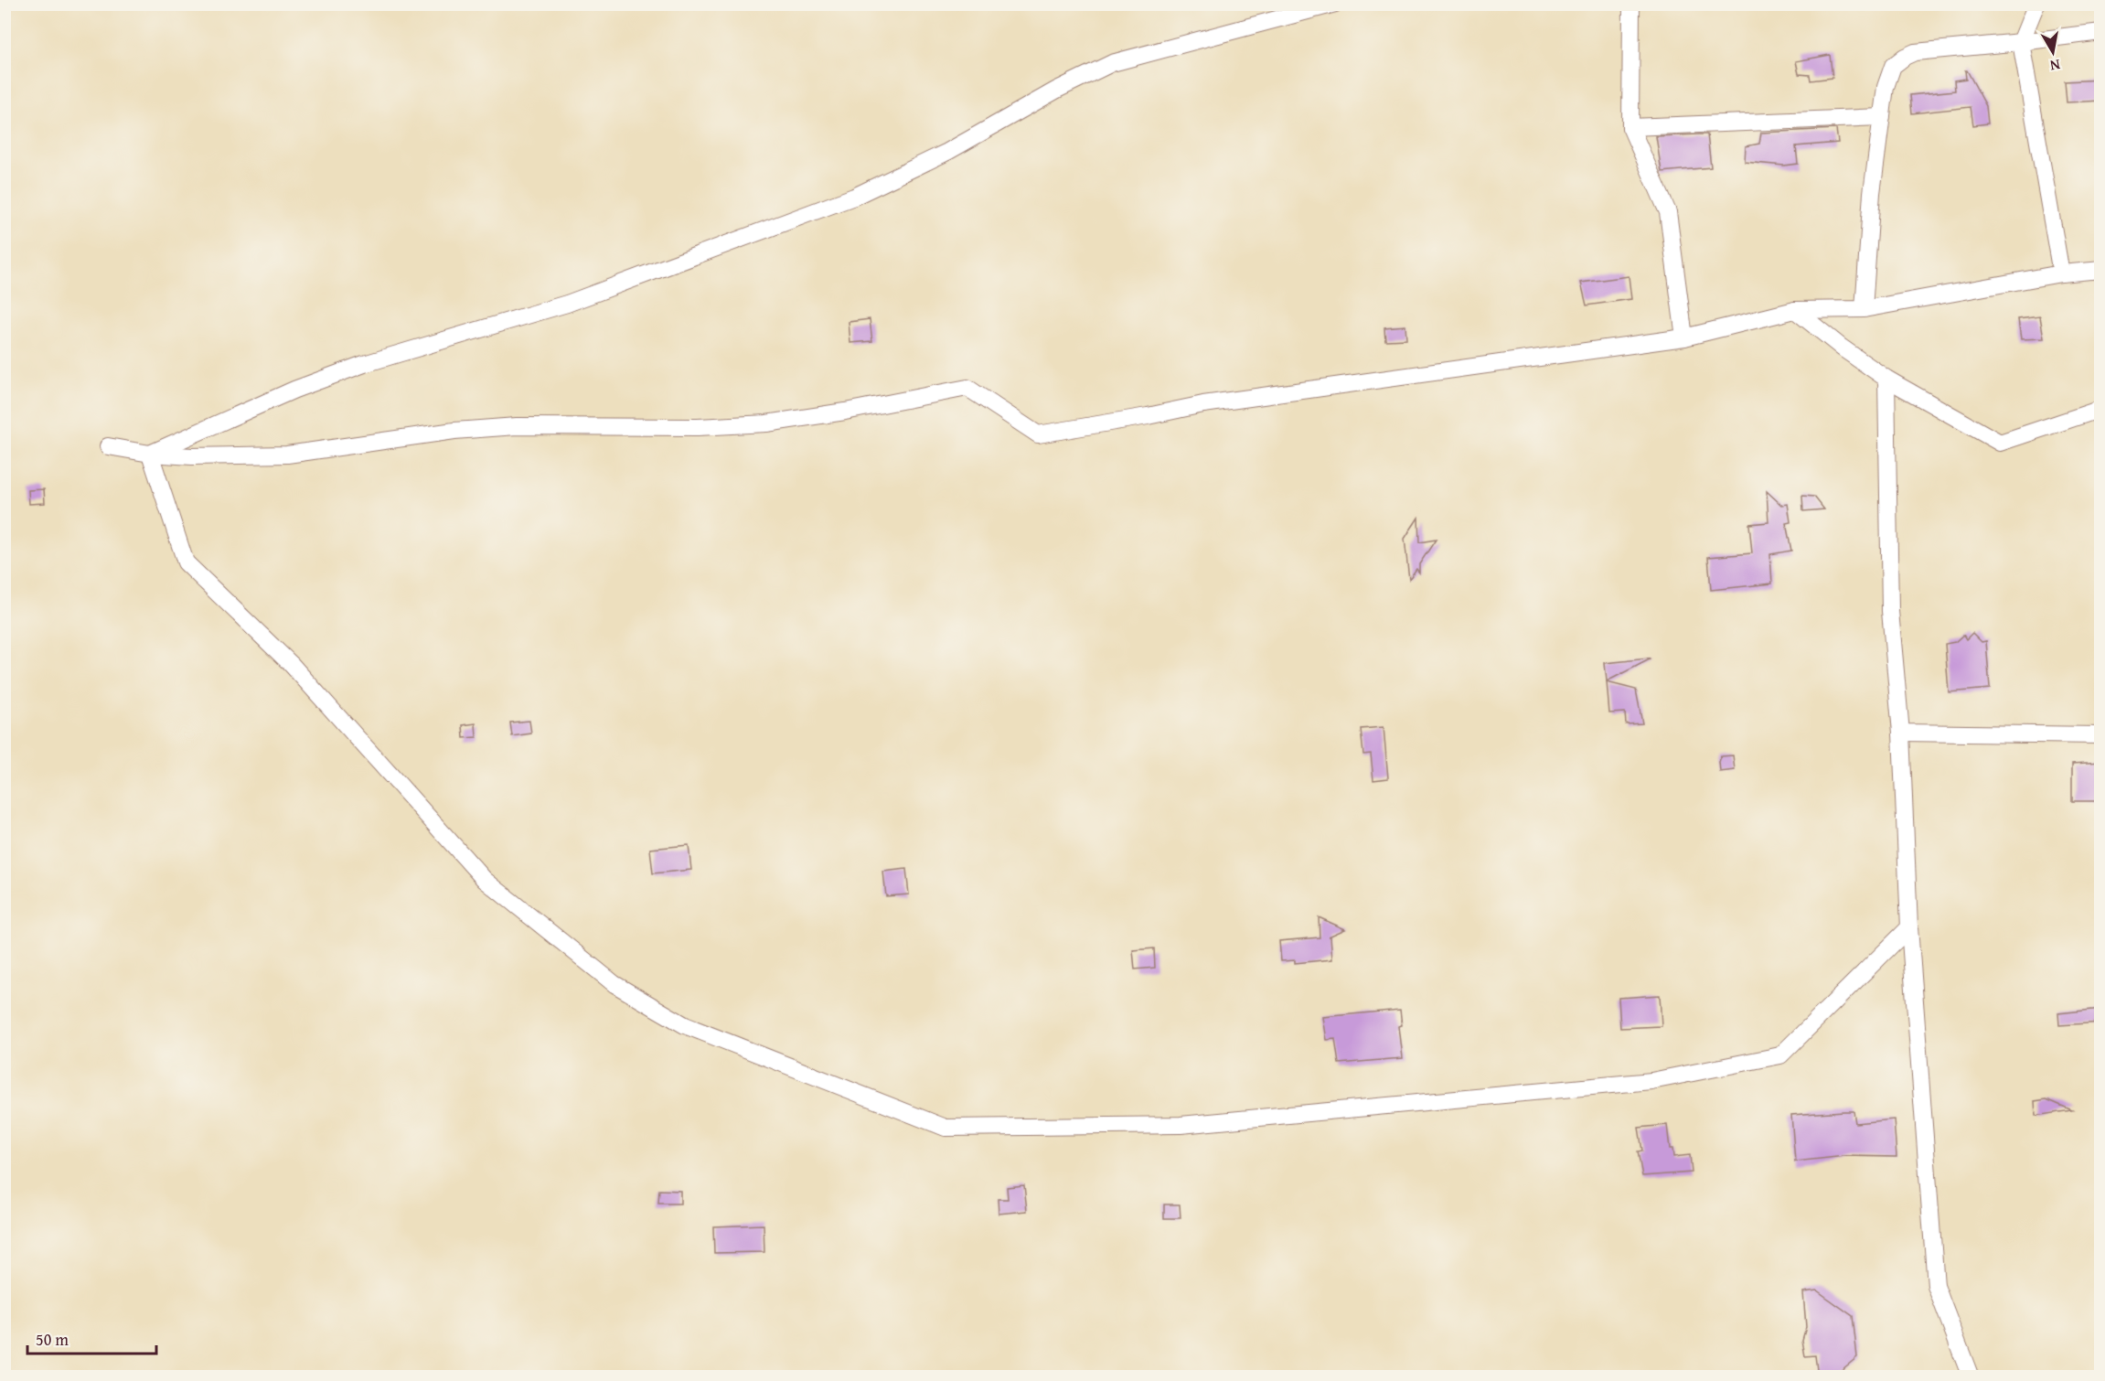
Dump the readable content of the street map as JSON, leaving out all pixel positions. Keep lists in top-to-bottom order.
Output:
{
  "scale_bar": "50 m",
  "north": "bottom"
}
